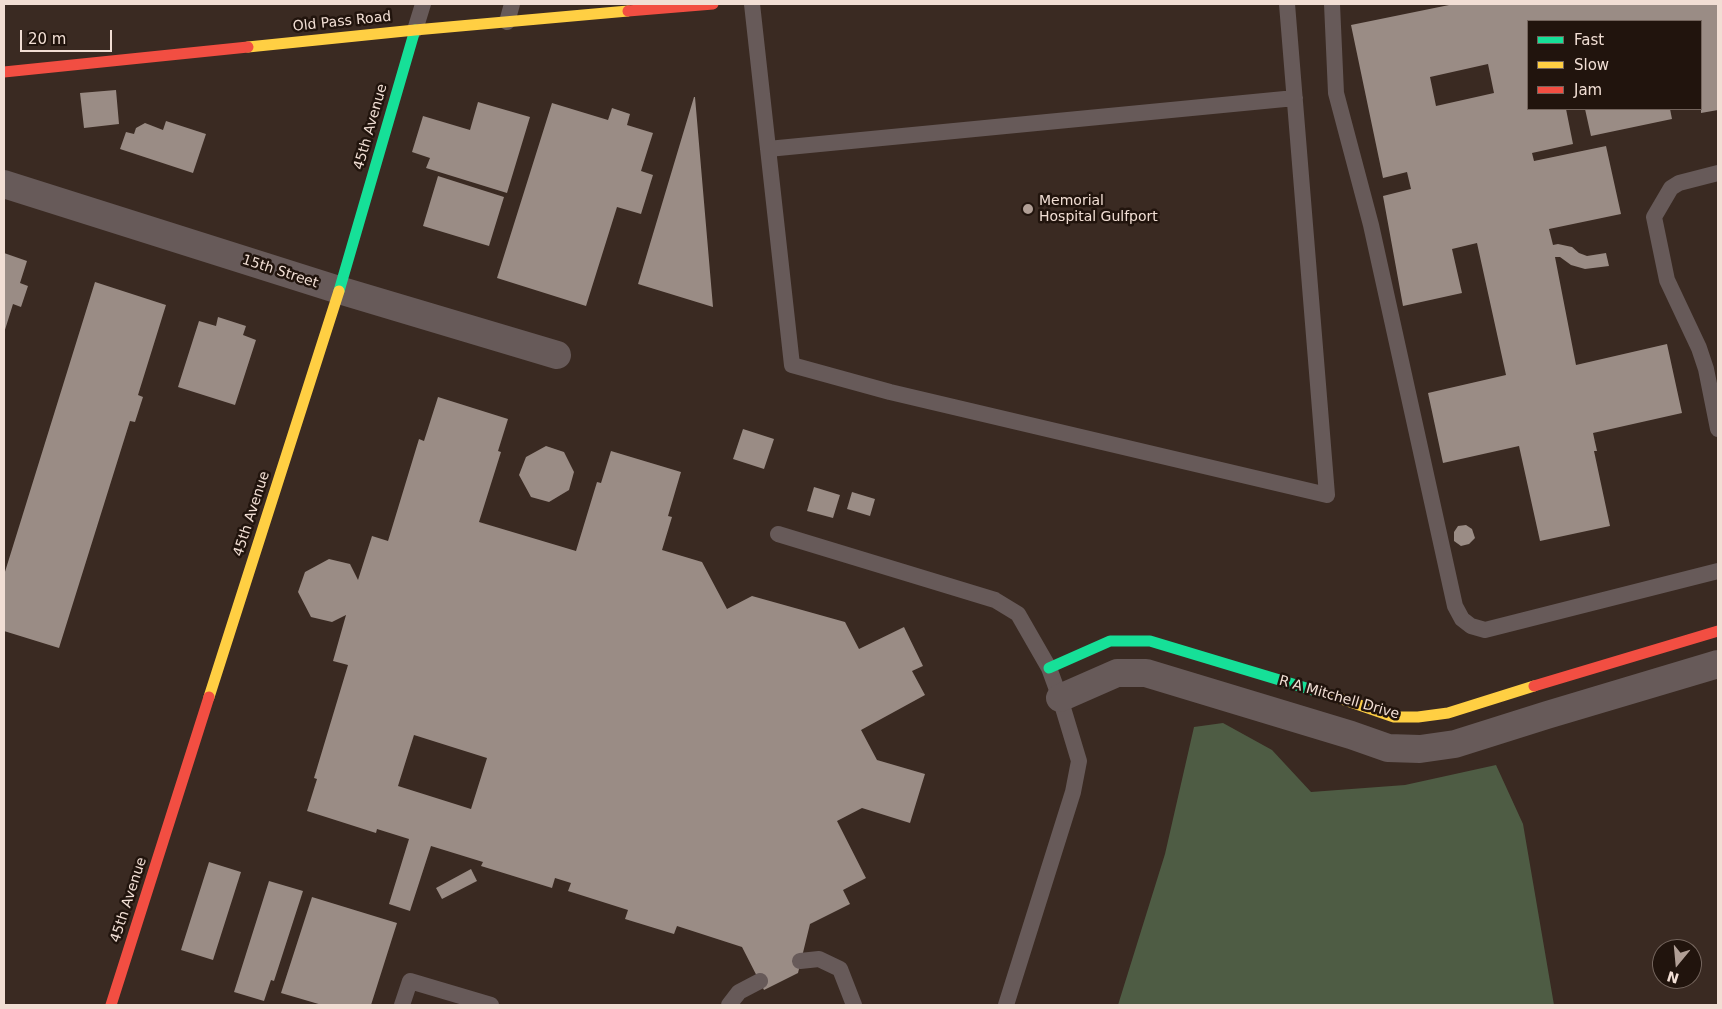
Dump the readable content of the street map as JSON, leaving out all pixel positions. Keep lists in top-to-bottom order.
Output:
{
  "streets": {
    "street": [
      "Old Pass Road",
      "45th Avenue",
      "15th Street",
      "R A Mitchell Drive"
    ]
  },
  "crossings": [
    ["Old Pass Road", "45th Avenue"],
    ["45th Avenue", "15th Street"]
  ],
  "places": ["Memorial Hospital Gulfport"],
  "legend": ["Fast", "Slow", "Jam"],
  "scale_bar": "20 m",
  "north": "bottom"
}
